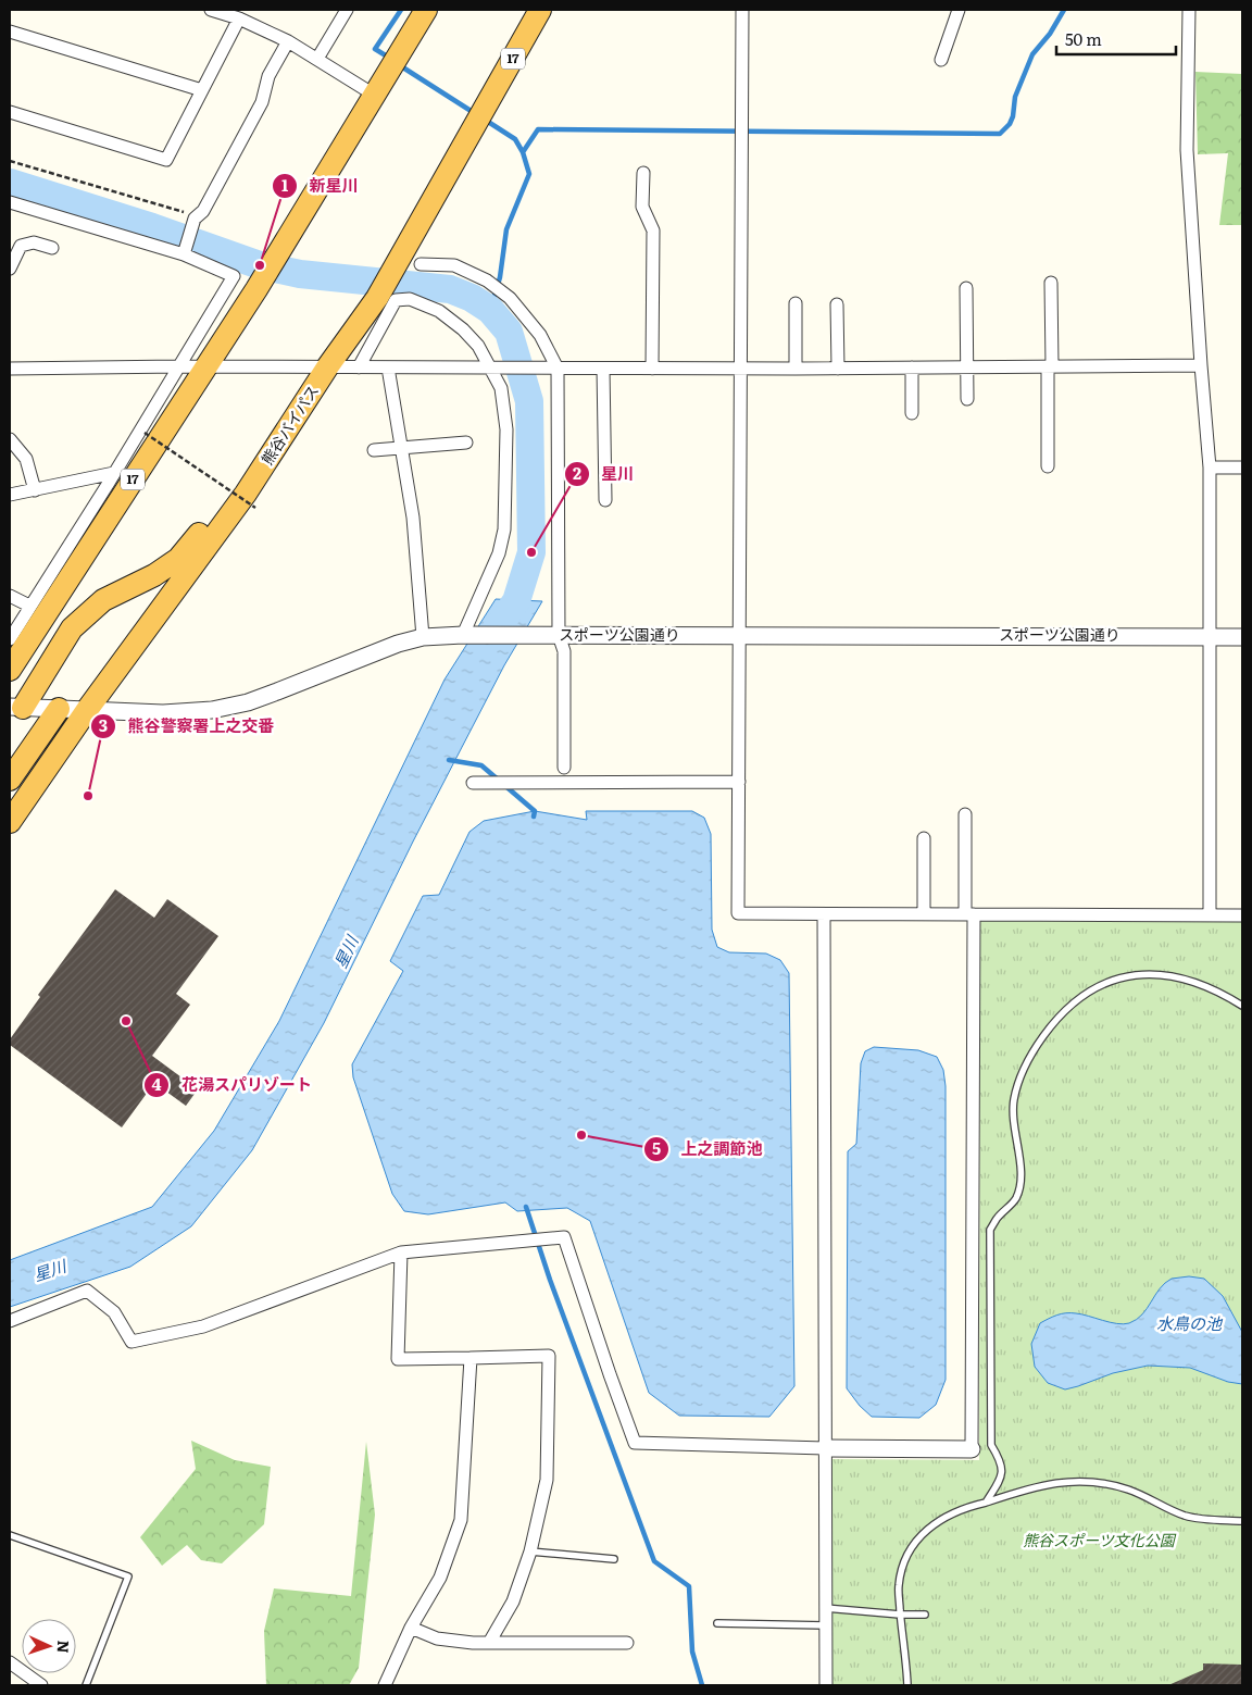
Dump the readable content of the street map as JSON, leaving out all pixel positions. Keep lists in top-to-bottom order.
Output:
{
  "streets": {
    "highway": ["17", "熊谷バイパス"],
    "street": ["スポーツ公園通り"]
  },
  "crossings": [
    ["熊谷バイパス", "スポーツ公園通り"]
  ],
  "water": ["星川", "水鳥の池"],
  "parks": ["熊谷スポーツ文化公園"],
  "places": [
    "新星川",
    "星川",
    "熊谷警察署上之交番",
    "花湯スパリゾート",
    "上之調節池"
  ],
  "scale_bar": "50 m",
  "north": "right"
}
